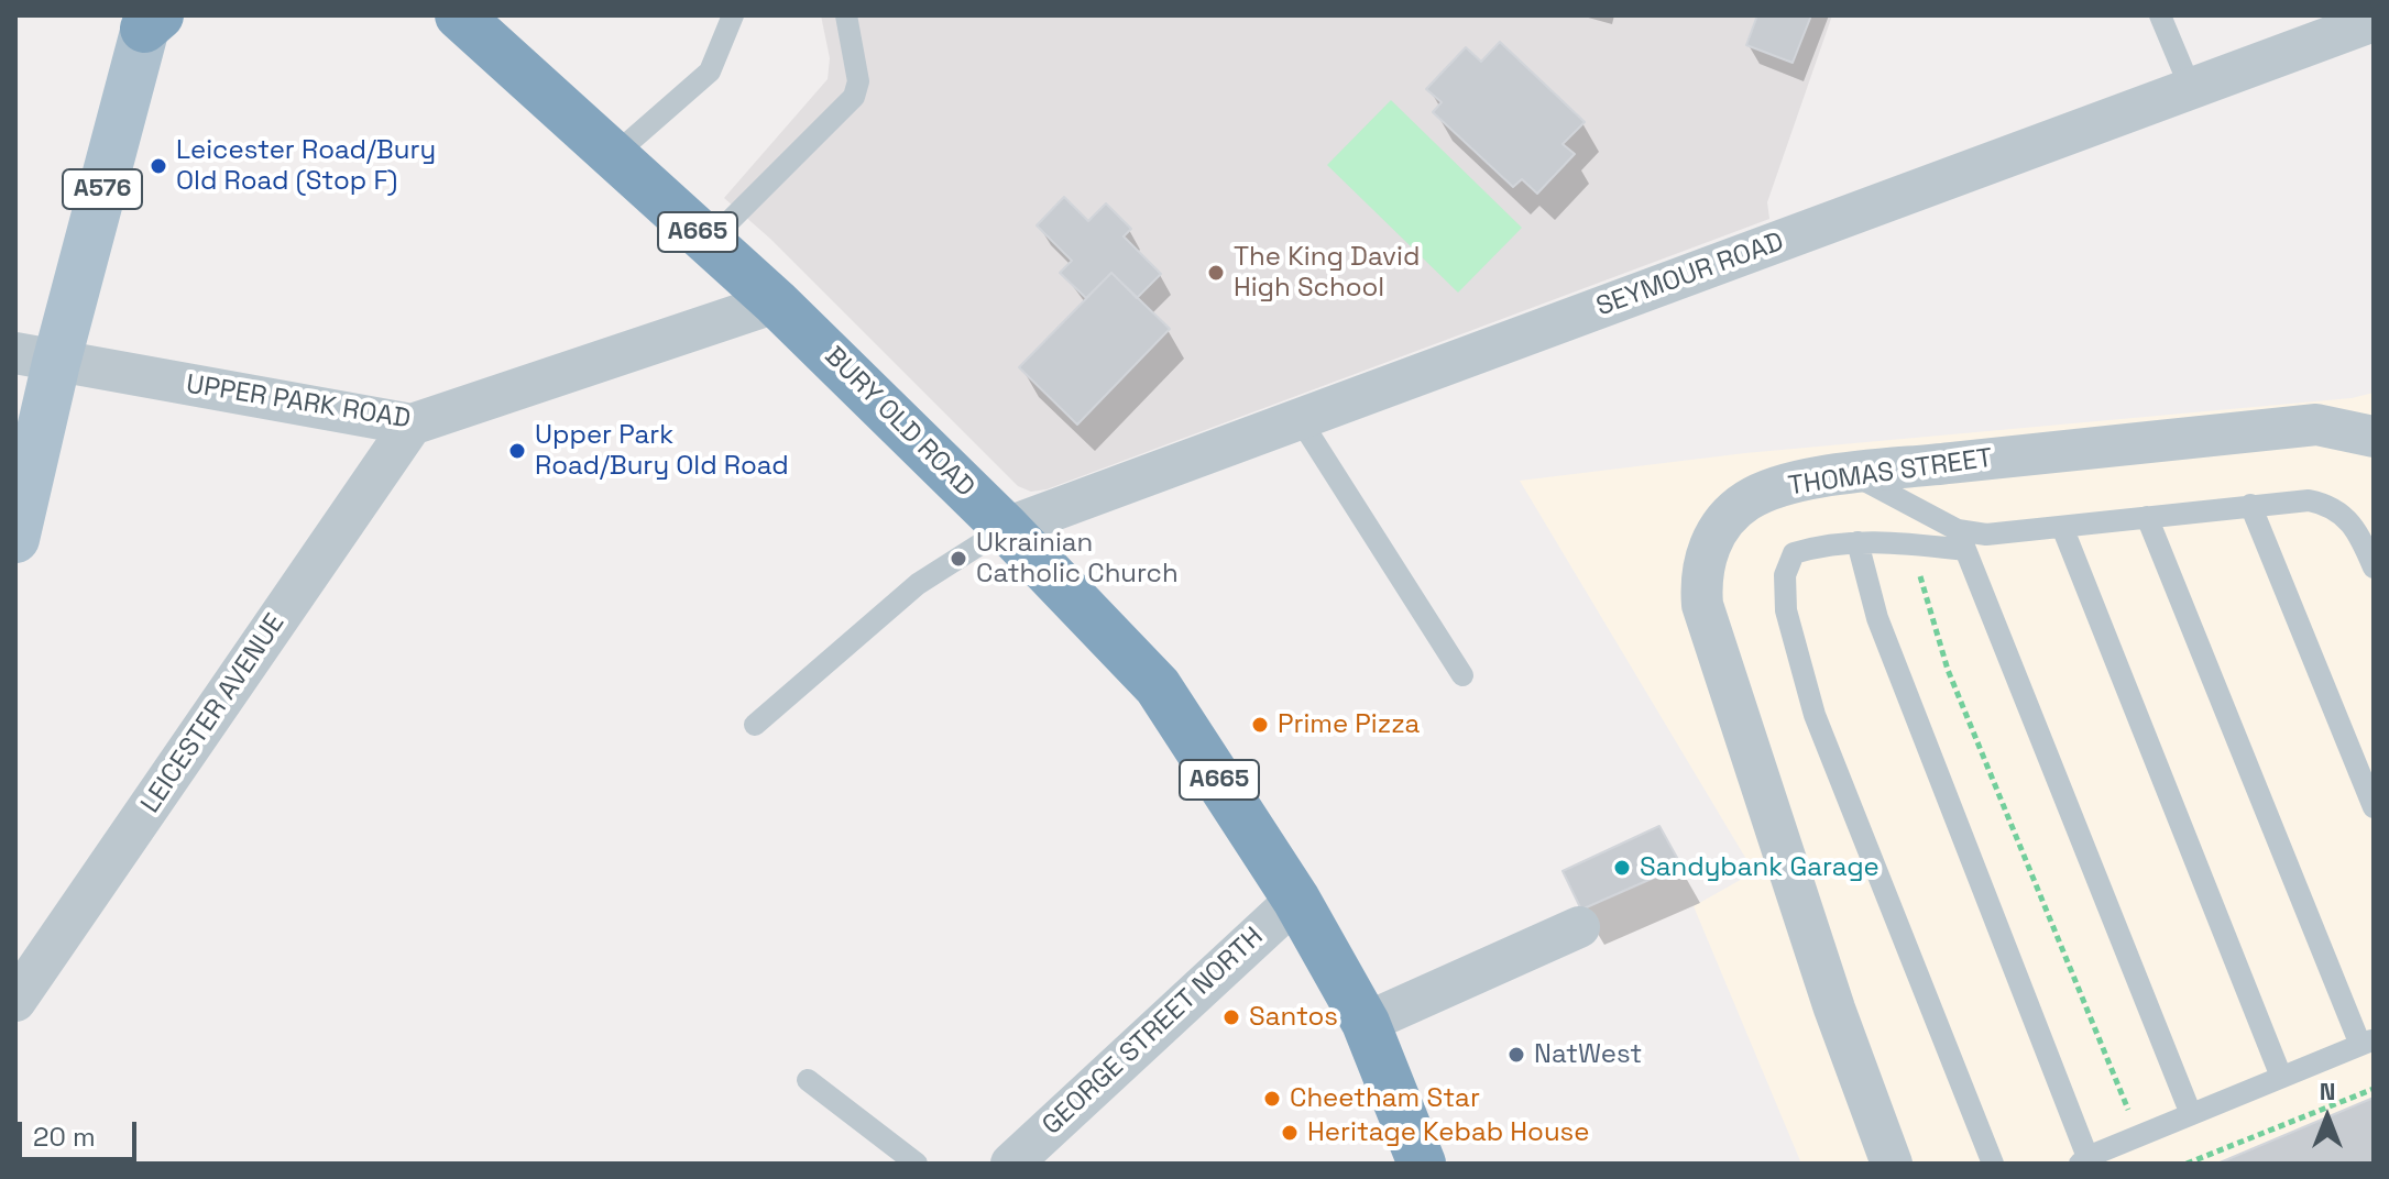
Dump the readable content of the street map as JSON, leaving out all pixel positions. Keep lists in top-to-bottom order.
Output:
{
  "streets": {
    "highway": ["A665", "BURY OLD ROAD"],
    "main road": ["A576"],
    "street": [
      "SEYMOUR ROAD",
      "UPPER PARK ROAD",
      "THOMAS STREET",
      "LEICESTER AVENUE",
      "GEORGE STREET NORTH"
    ]
  },
  "crossings": [
    ["A576", "UPPER PARK ROAD"],
    ["SEYMOUR ROAD", "BURY OLD ROAD"],
    ["UPPER PARK ROAD", "BURY OLD ROAD"],
    ["UPPER PARK ROAD", "LEICESTER AVENUE"],
    ["BURY OLD ROAD", "GEORGE STREET NORTH"]
  ],
  "places": [
    "Leicester Road/Bury Old Road (Stop F)",
    "The King David High School",
    "Upper Park Road/Bury Old Road",
    "Ukrainian Catholic Church",
    "Prime Pizza",
    "Sandybank Garage",
    "Santos",
    "NatWest",
    "Cheetham Star",
    "Heritage Kebab House"
  ],
  "scale_bar": "20 m",
  "north": "top"
}
